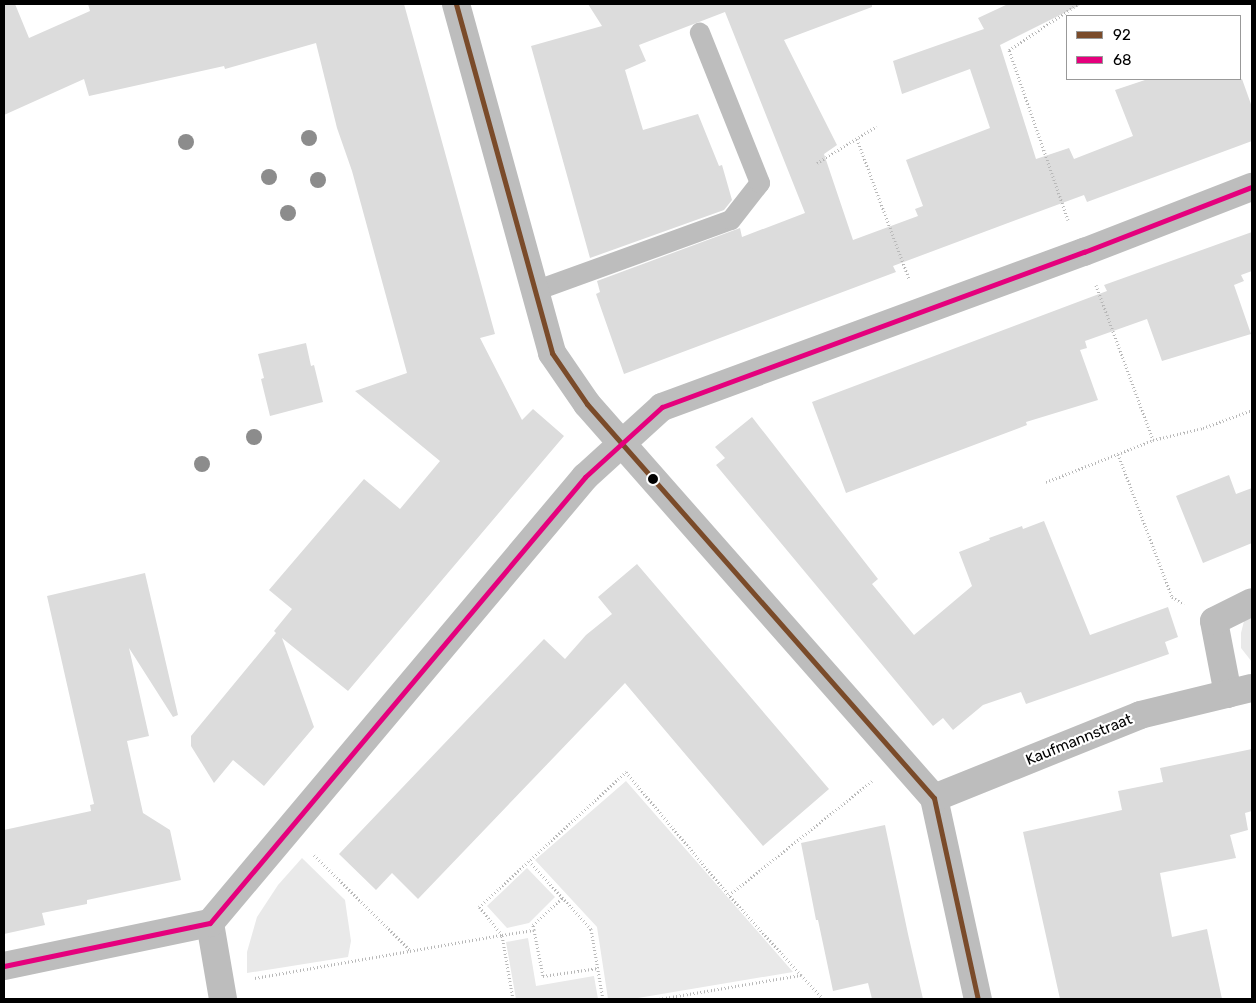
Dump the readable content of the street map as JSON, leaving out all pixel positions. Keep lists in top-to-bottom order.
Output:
{
  "streets": {
    "street": ["Kaufmannstraat"]
  },
  "lines": ["transit line 92", "transit line 68"],
  "legend": ["92", "68"]
}
